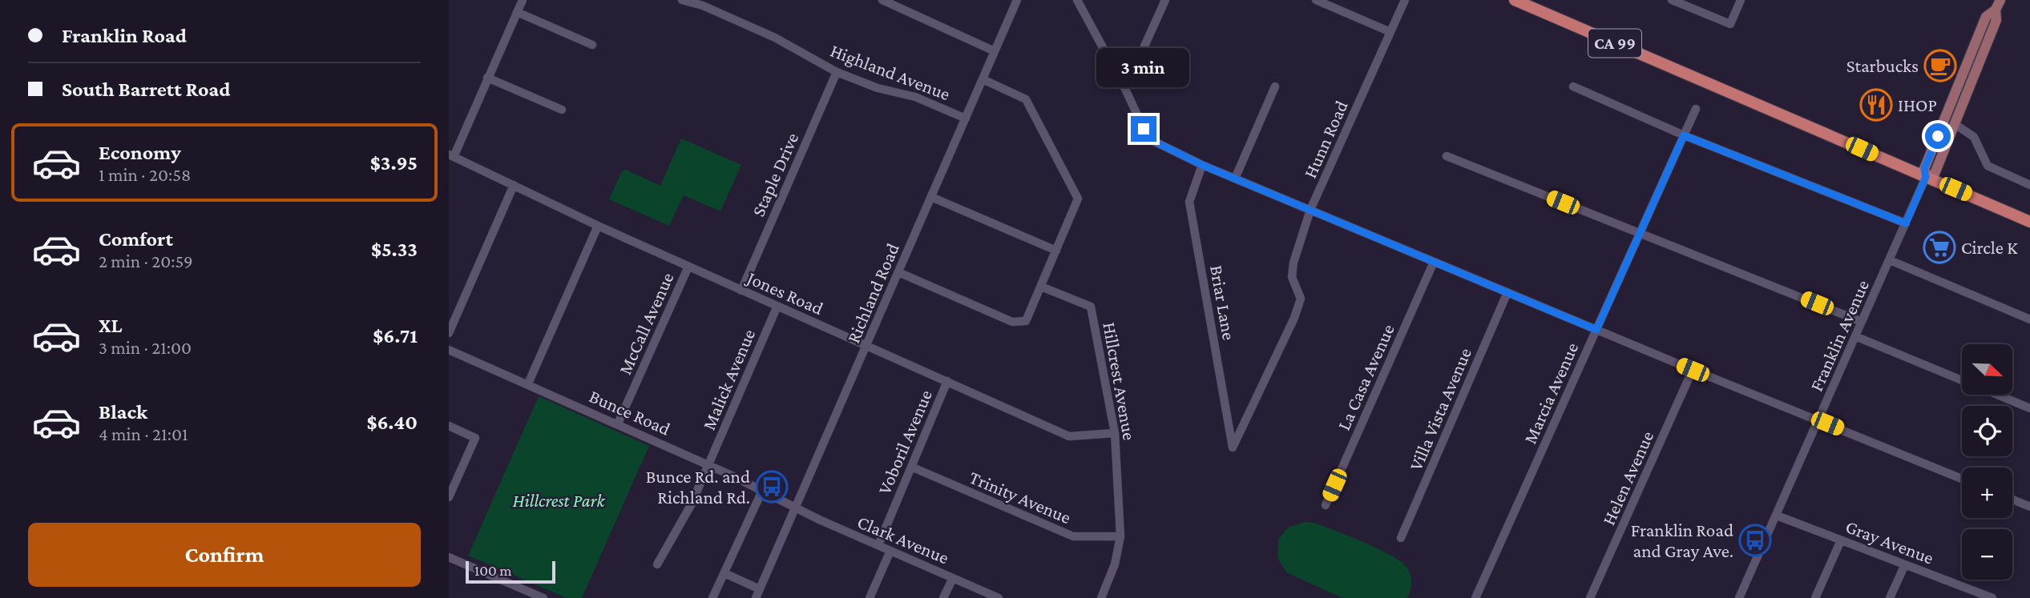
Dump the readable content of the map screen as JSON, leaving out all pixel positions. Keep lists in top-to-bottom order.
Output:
{
  "streets": {
    "highway": ["CA 99"],
    "street": [
      "Highland Avenue",
      "Hunn Road",
      "Staple Drive",
      "Jones Road",
      "Richland Road",
      "Briar Lane",
      "McCall Avenue",
      "Franklin Avenue",
      "La Casa Avenue",
      "Malick Avenue",
      "Hillcrest Avenue",
      "Marcia Avenue",
      "Villa Vista Avenue",
      "Bunce Road",
      "Voboril Avenue",
      "Helen Avenue",
      "Trinity Avenue",
      "Clark Avenue",
      "Gray Avenue"
    ]
  },
  "crossings": [
    ["CA 99", "Franklin Avenue"],
    ["Highland Avenue", "Staple Drive"],
    ["Highland Avenue", "Richland Road"],
    ["Hunn Road", "Briar Lane"],
    ["Staple Drive", "Jones Road"],
    ["Jones Road", "Richland Road"],
    ["Jones Road", "McCall Avenue"],
    ["Jones Road", "Malick Avenue"],
    ["Jones Road", "Hillcrest Avenue"],
    ["Jones Road", "Voboril Avenue"],
    ["Richland Road", "Bunce Road"],
    ["Richland Road", "Clark Avenue"],
    ["McCall Avenue", "Bunce Road"],
    ["Franklin Avenue", "Gray Avenue"],
    ["Malick Avenue", "Bunce Road"],
    ["Hillcrest Avenue", "Trinity Avenue"],
    ["Bunce Road", "Clark Avenue"],
    ["Voboril Avenue", "Trinity Avenue"],
    ["Voboril Avenue", "Clark Avenue"]
  ],
  "parks": ["Hillcrest Park"],
  "places": {
    "cafe": ["Starbucks"],
    "restaurant": ["IHOP"],
    "supermarket": ["Circle K"],
    "bus stop": ["Bunce Rd. and Richland Rd.", "Franklin Road and Gray Ave."]
  },
  "scale_bar": "100 m",
  "north": "bottom right",
  "page": {
    "banner": ["Franklin Road", "South Barrett Road"],
    "bubble": "3 min",
    "list": [
      {
        "name": "Economy",
        "note": "1 min · 20:58",
        "value": "$3.95"
      },
      {
        "name": "Comfort",
        "note": "2 min · 20:59",
        "value": "$5.33"
      },
      {
        "name": "XL",
        "note": "3 min · 21:00",
        "value": "$6.71"
      },
      {
        "name": "Black",
        "note": "4 min · 21:01",
        "value": "$6.40"
      }
    ],
    "map_buttons": ["+", "−"],
    "buttons": "Confirm",
    "scale": "100 m"
  }
}
